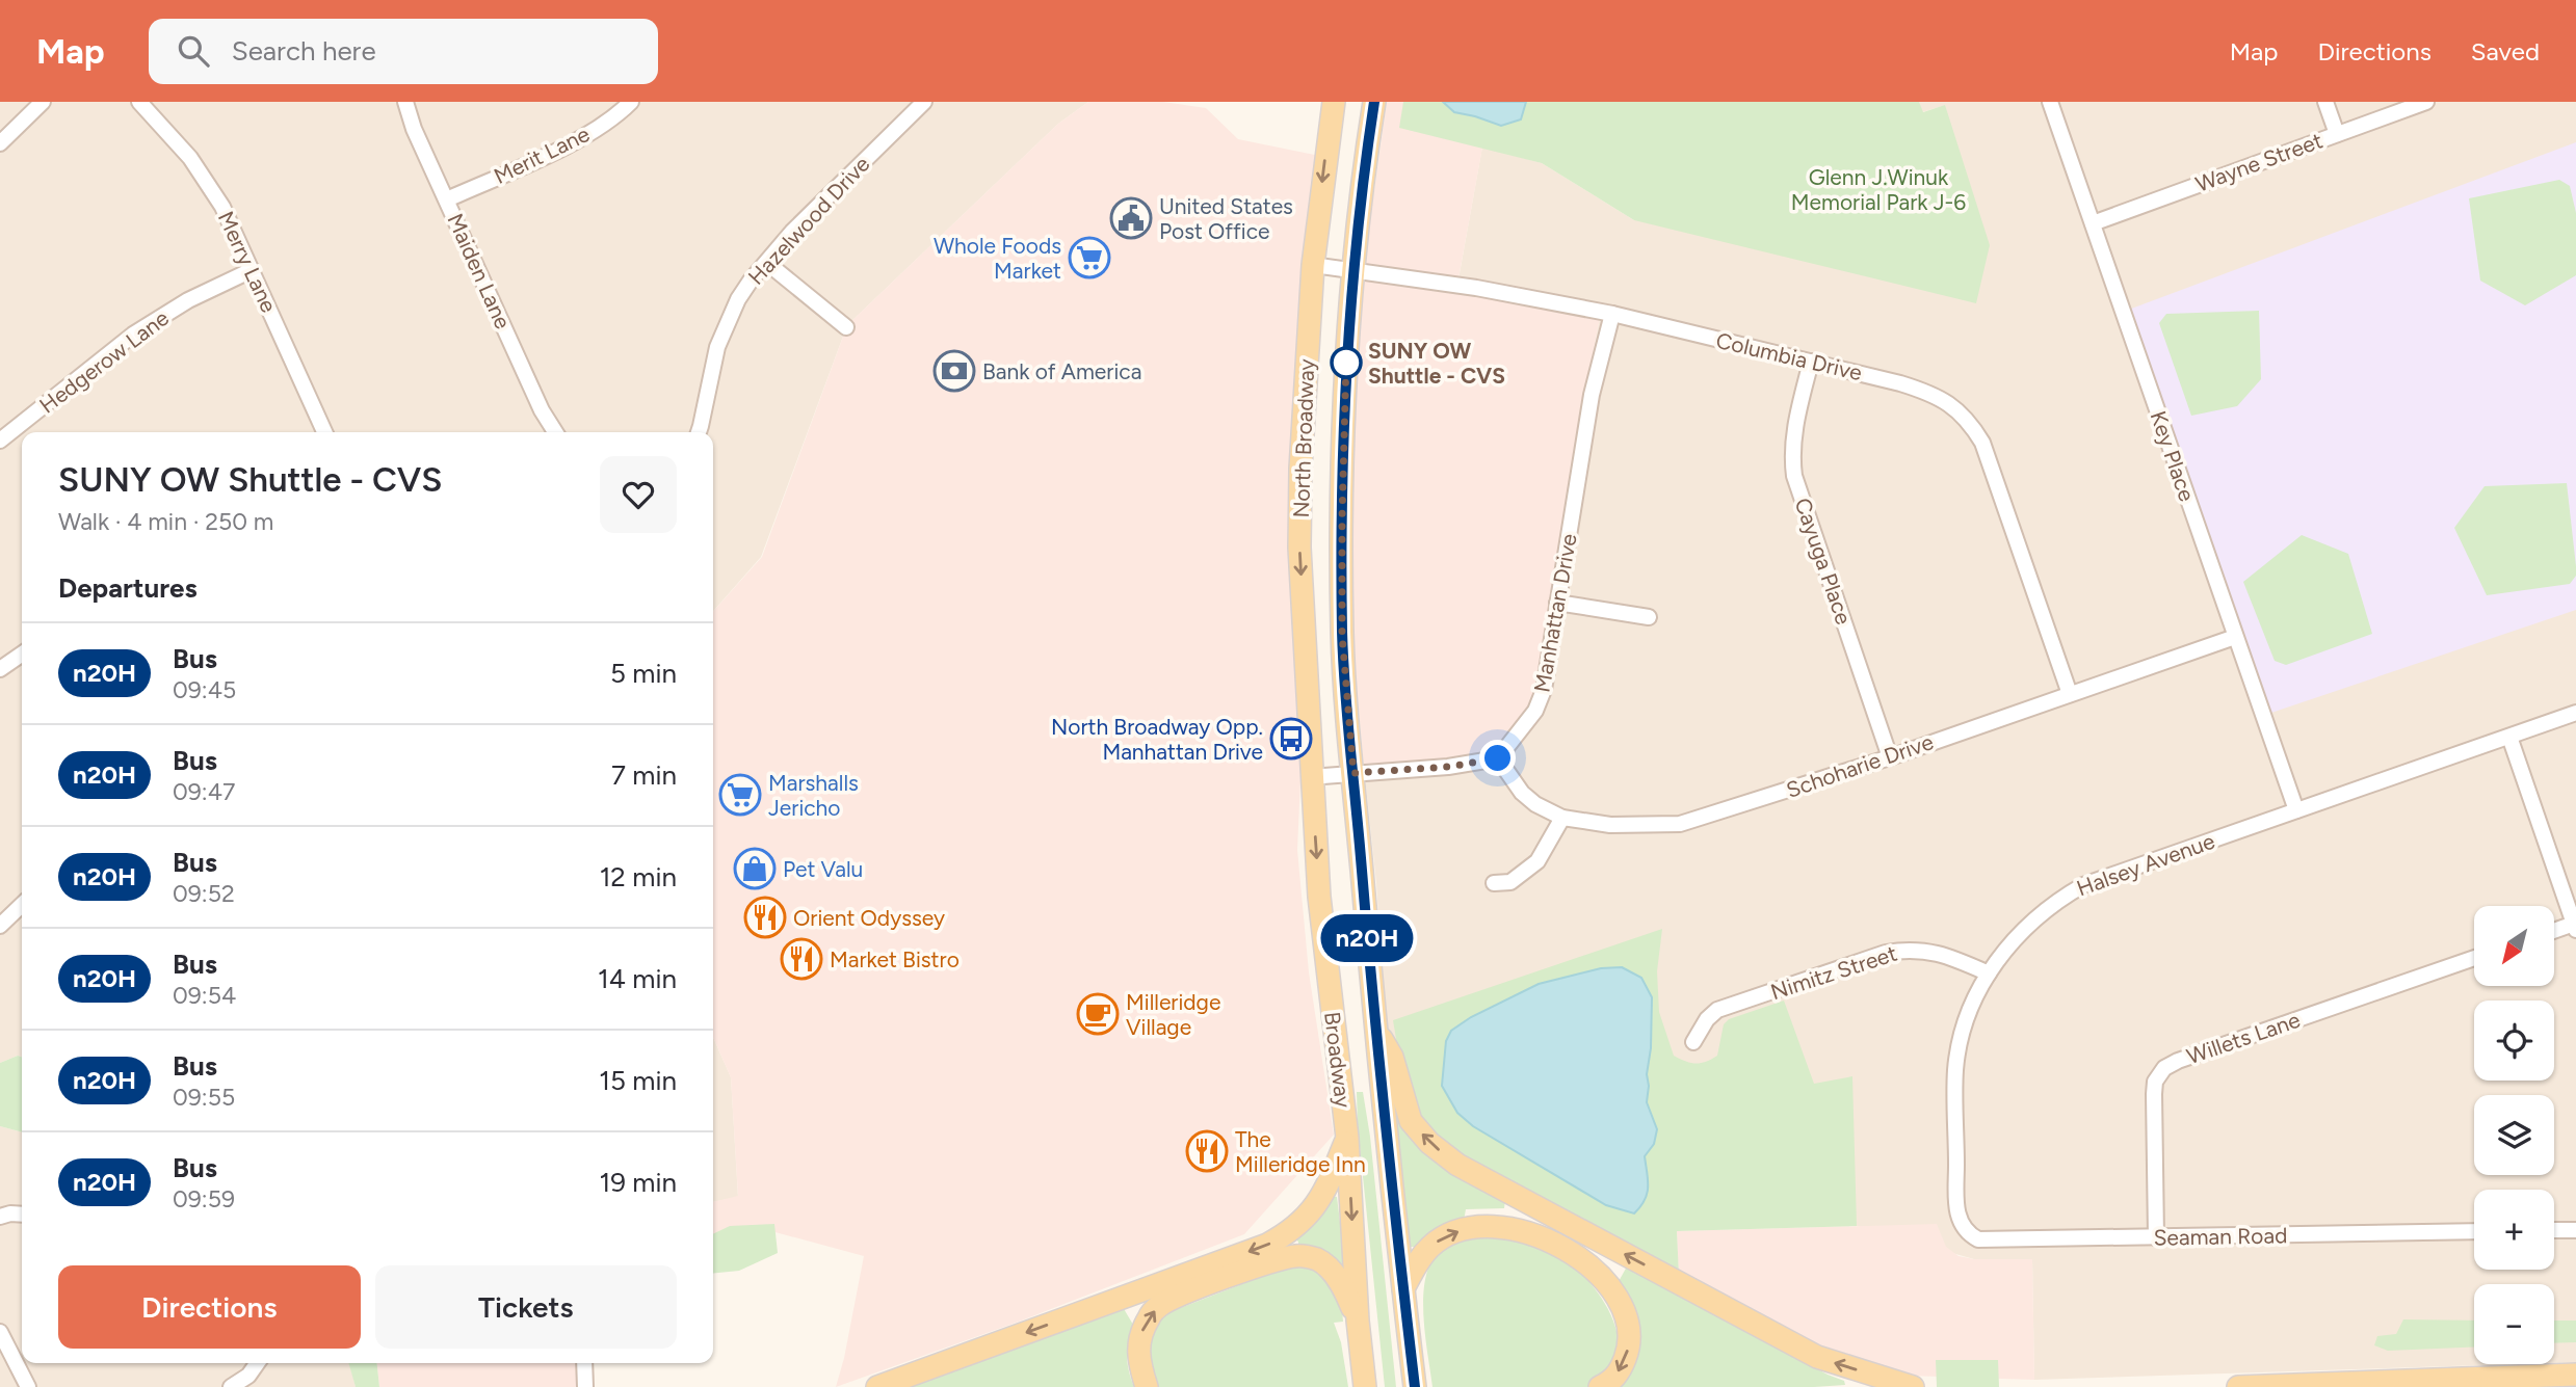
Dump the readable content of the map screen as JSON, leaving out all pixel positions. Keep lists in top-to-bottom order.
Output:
{
  "streets": {
    "main road": ["North Broadway", "Broadway"],
    "street": [
      "Merit Lane",
      "Wayne Street",
      "Hazelwood Drive",
      "Merry Lane",
      "Maiden Lane",
      "Columbia Drive",
      "Hedgerow Lane",
      "Key Place",
      "Cayuga Place",
      "Manhattan Drive",
      "Schoharie Drive",
      "Halsey Avenue",
      "Nimitz Street",
      "Willets Lane",
      "Seaman Road"
    ]
  },
  "crossings": [
    ["Merit Lane", "Maiden Lane"],
    ["Wayne Street", "Key Place"],
    ["Merry Lane", "Hedgerow Lane"],
    ["Columbia Drive", "North Broadway"],
    ["Columbia Drive", "Cayuga Place"],
    ["Columbia Drive", "Manhattan Drive"],
    ["Columbia Drive", "Schoharie Drive"],
    ["North Broadway", "Broadway"],
    ["Key Place", "Schoharie Drive"],
    ["Key Place", "Halsey Avenue"],
    ["Cayuga Place", "Schoharie Drive"],
    ["Manhattan Drive", "Schoharie Drive"],
    ["Halsey Avenue", "Nimitz Street"],
    ["Halsey Avenue", "Seaman Road"],
    ["Willets Lane", "Seaman Road"]
  ],
  "one_way": ["Broadway"],
  "parks": ["Glenn J.Winuk Memorial Park J-6"],
  "places": {
    "public building": ["United States Post Office"],
    "supermarket": ["Whole Foods Market", "Marshalls Jericho"],
    "other": ["SUNY OW Shuttle - CVS"],
    "bank": ["Bank of America"],
    "bus stop": ["North Broadway Opp. Manhattan Drive"],
    "shop": ["Pet Valu"],
    "restaurant": ["Orient Odyssey", "Market Bistro", "The Milleridge Inn"],
    "cafe": ["Milleridge Village"]
  },
  "lines": ["bus line n20H"],
  "north": "bottom left",
  "page": {
    "header": "Map",
    "search": "Search here",
    "nav": ["Map", "Directions", "Saved"],
    "on_map": "n20H",
    "heading": [
      ["SUNY OW Shuttle - CVS", "Walk · 4 min · 250 m"],
      "Departures"
    ],
    "list": [
      {
        "mark": "n20H",
        "name": "Bus",
        "note": "09:45",
        "value": "5 min"
      },
      {
        "mark": "n20H",
        "name": "Bus",
        "note": "09:47",
        "value": "7 min"
      },
      {
        "mark": "n20H",
        "name": "Bus",
        "note": "09:52",
        "value": "12 min"
      },
      {
        "mark": "n20H",
        "name": "Bus",
        "note": "09:54",
        "value": "14 min"
      },
      {
        "mark": "n20H",
        "name": "Bus",
        "note": "09:55",
        "value": "15 min"
      },
      {
        "mark": "n20H",
        "name": "Bus",
        "note": "09:59",
        "value": "19 min"
      }
    ],
    "map_buttons": ["+", "−"],
    "buttons": ["Directions", "Tickets"]
  }
}
